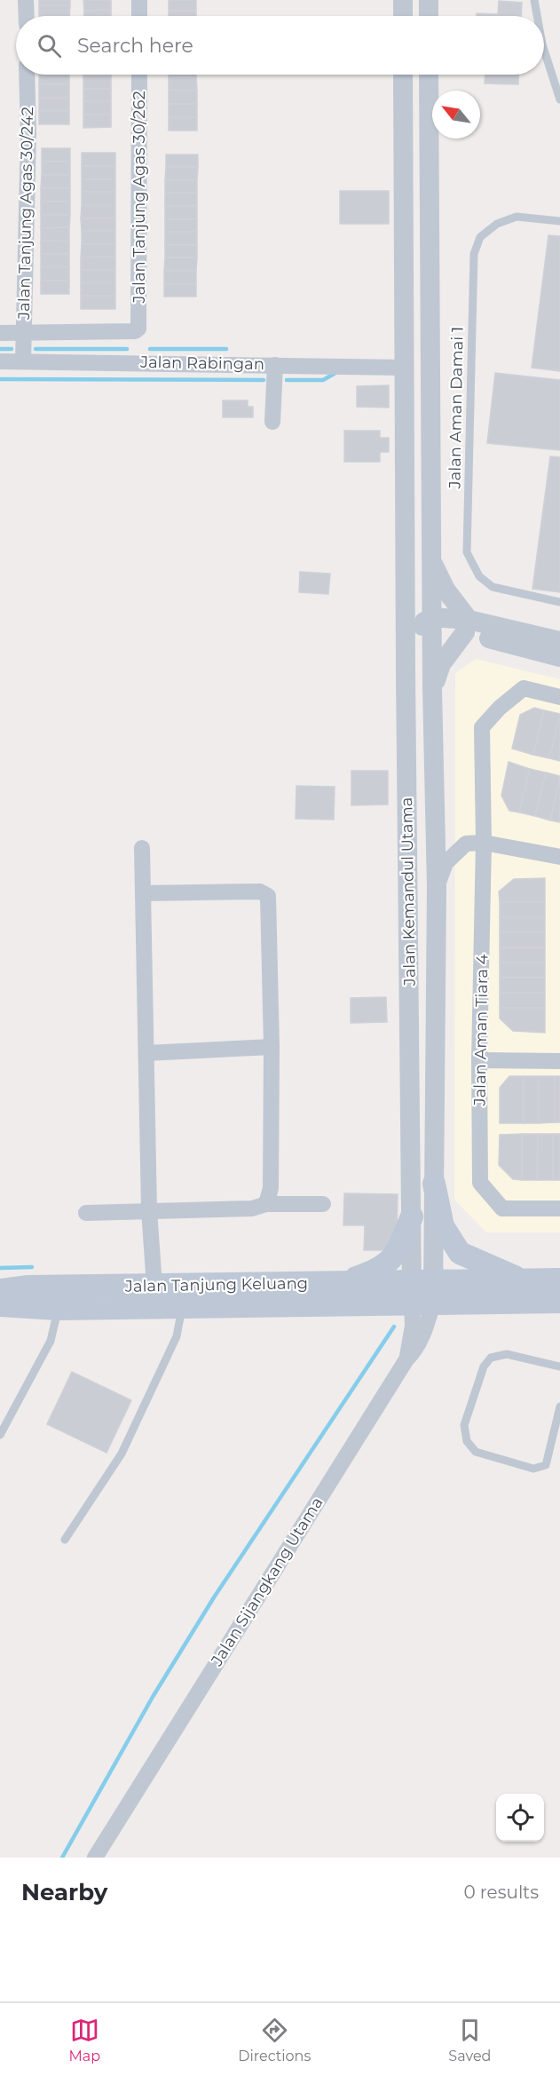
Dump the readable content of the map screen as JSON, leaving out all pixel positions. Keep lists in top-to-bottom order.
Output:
{
  "streets": {
    "main road": ["Jalan Tanjung Keluang"],
    "street": [
      "Jalan Tanjung Agas 30/262",
      "Jalan Tanjung Agas 30/242",
      "Jalan Rabingan",
      "Jalan Kemandul Utama",
      "Jalan Aman Tiara 4",
      "Jalan Sijangkang Utama"
    ],
    "lane": ["Jalan Aman Damai 1"]
  },
  "crossings": [
    ["Jalan Tanjung Agas 30/262", "Jalan Tanjung Agas 30/242"],
    ["Jalan Tanjung Agas 30/242", "Jalan Rabingan"],
    ["Jalan Kemandul Utama", "Jalan Tanjung Keluang"],
    ["Jalan Kemandul Utama", "Jalan Sijangkang Utama"],
    ["Jalan Tanjung Keluang", "Jalan Sijangkang Utama"]
  ],
  "north": "top left",
  "page": {
    "search": "Search here",
    "heading": ["Nearby", "0 results"],
    "nav": ["Map", "Directions", "Saved"]
  }
}
